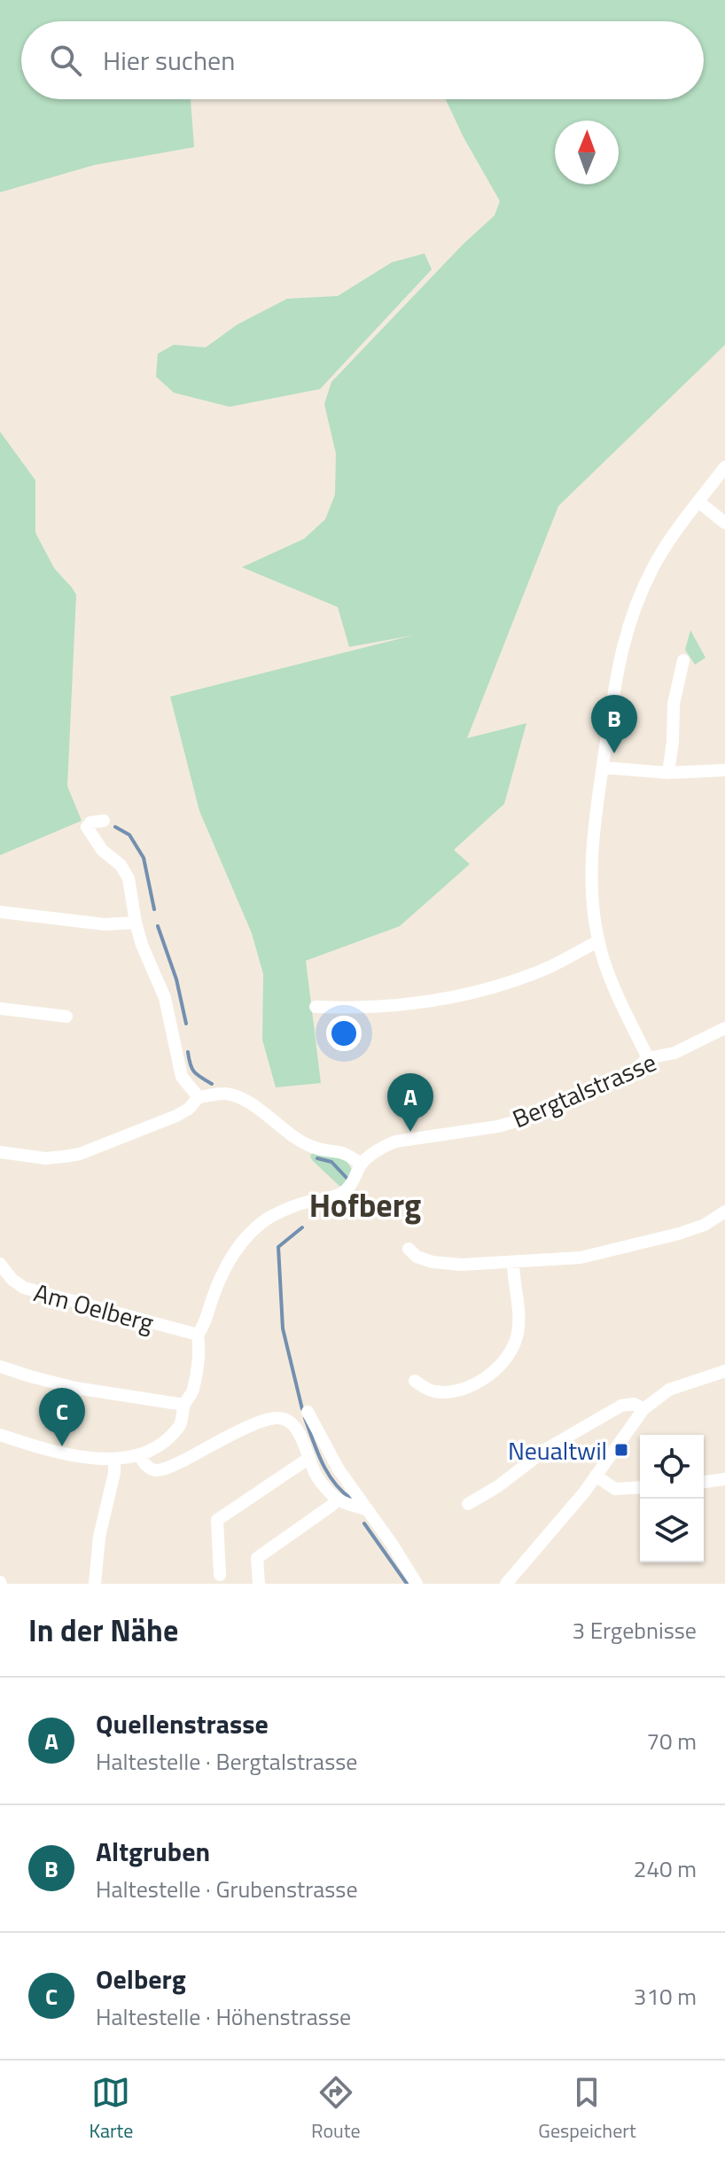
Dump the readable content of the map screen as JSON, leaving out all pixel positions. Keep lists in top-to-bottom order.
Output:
{
  "streets": {
    "street": ["Bergtalstrasse", "Am Oelberg"]
  },
  "crossings": [
    ["Bergtalstrasse", "Am Oelberg"]
  ],
  "districts": ["Hofberg"],
  "places": {
    "transit": ["Neualtwil"]
  },
  "north": "top",
  "page": {
    "search": "Hier suchen",
    "pins": ["B", "A", "C"],
    "heading": ["In der Nähe", "3 Ergebnisse"],
    "list": [
      {
        "mark": "A",
        "name": "Quellenstrasse",
        "note": "Haltestelle · Bergtalstrasse",
        "value": "70 m"
      },
      {
        "mark": "B",
        "name": "Altgruben",
        "note": "Haltestelle · Grubenstrasse",
        "value": "240 m"
      },
      {
        "mark": "C",
        "name": "Oelberg",
        "note": "Haltestelle · Höhenstrasse",
        "value": "310 m"
      }
    ],
    "nav": ["Karte", "Route", "Gespeichert"]
  }
}
